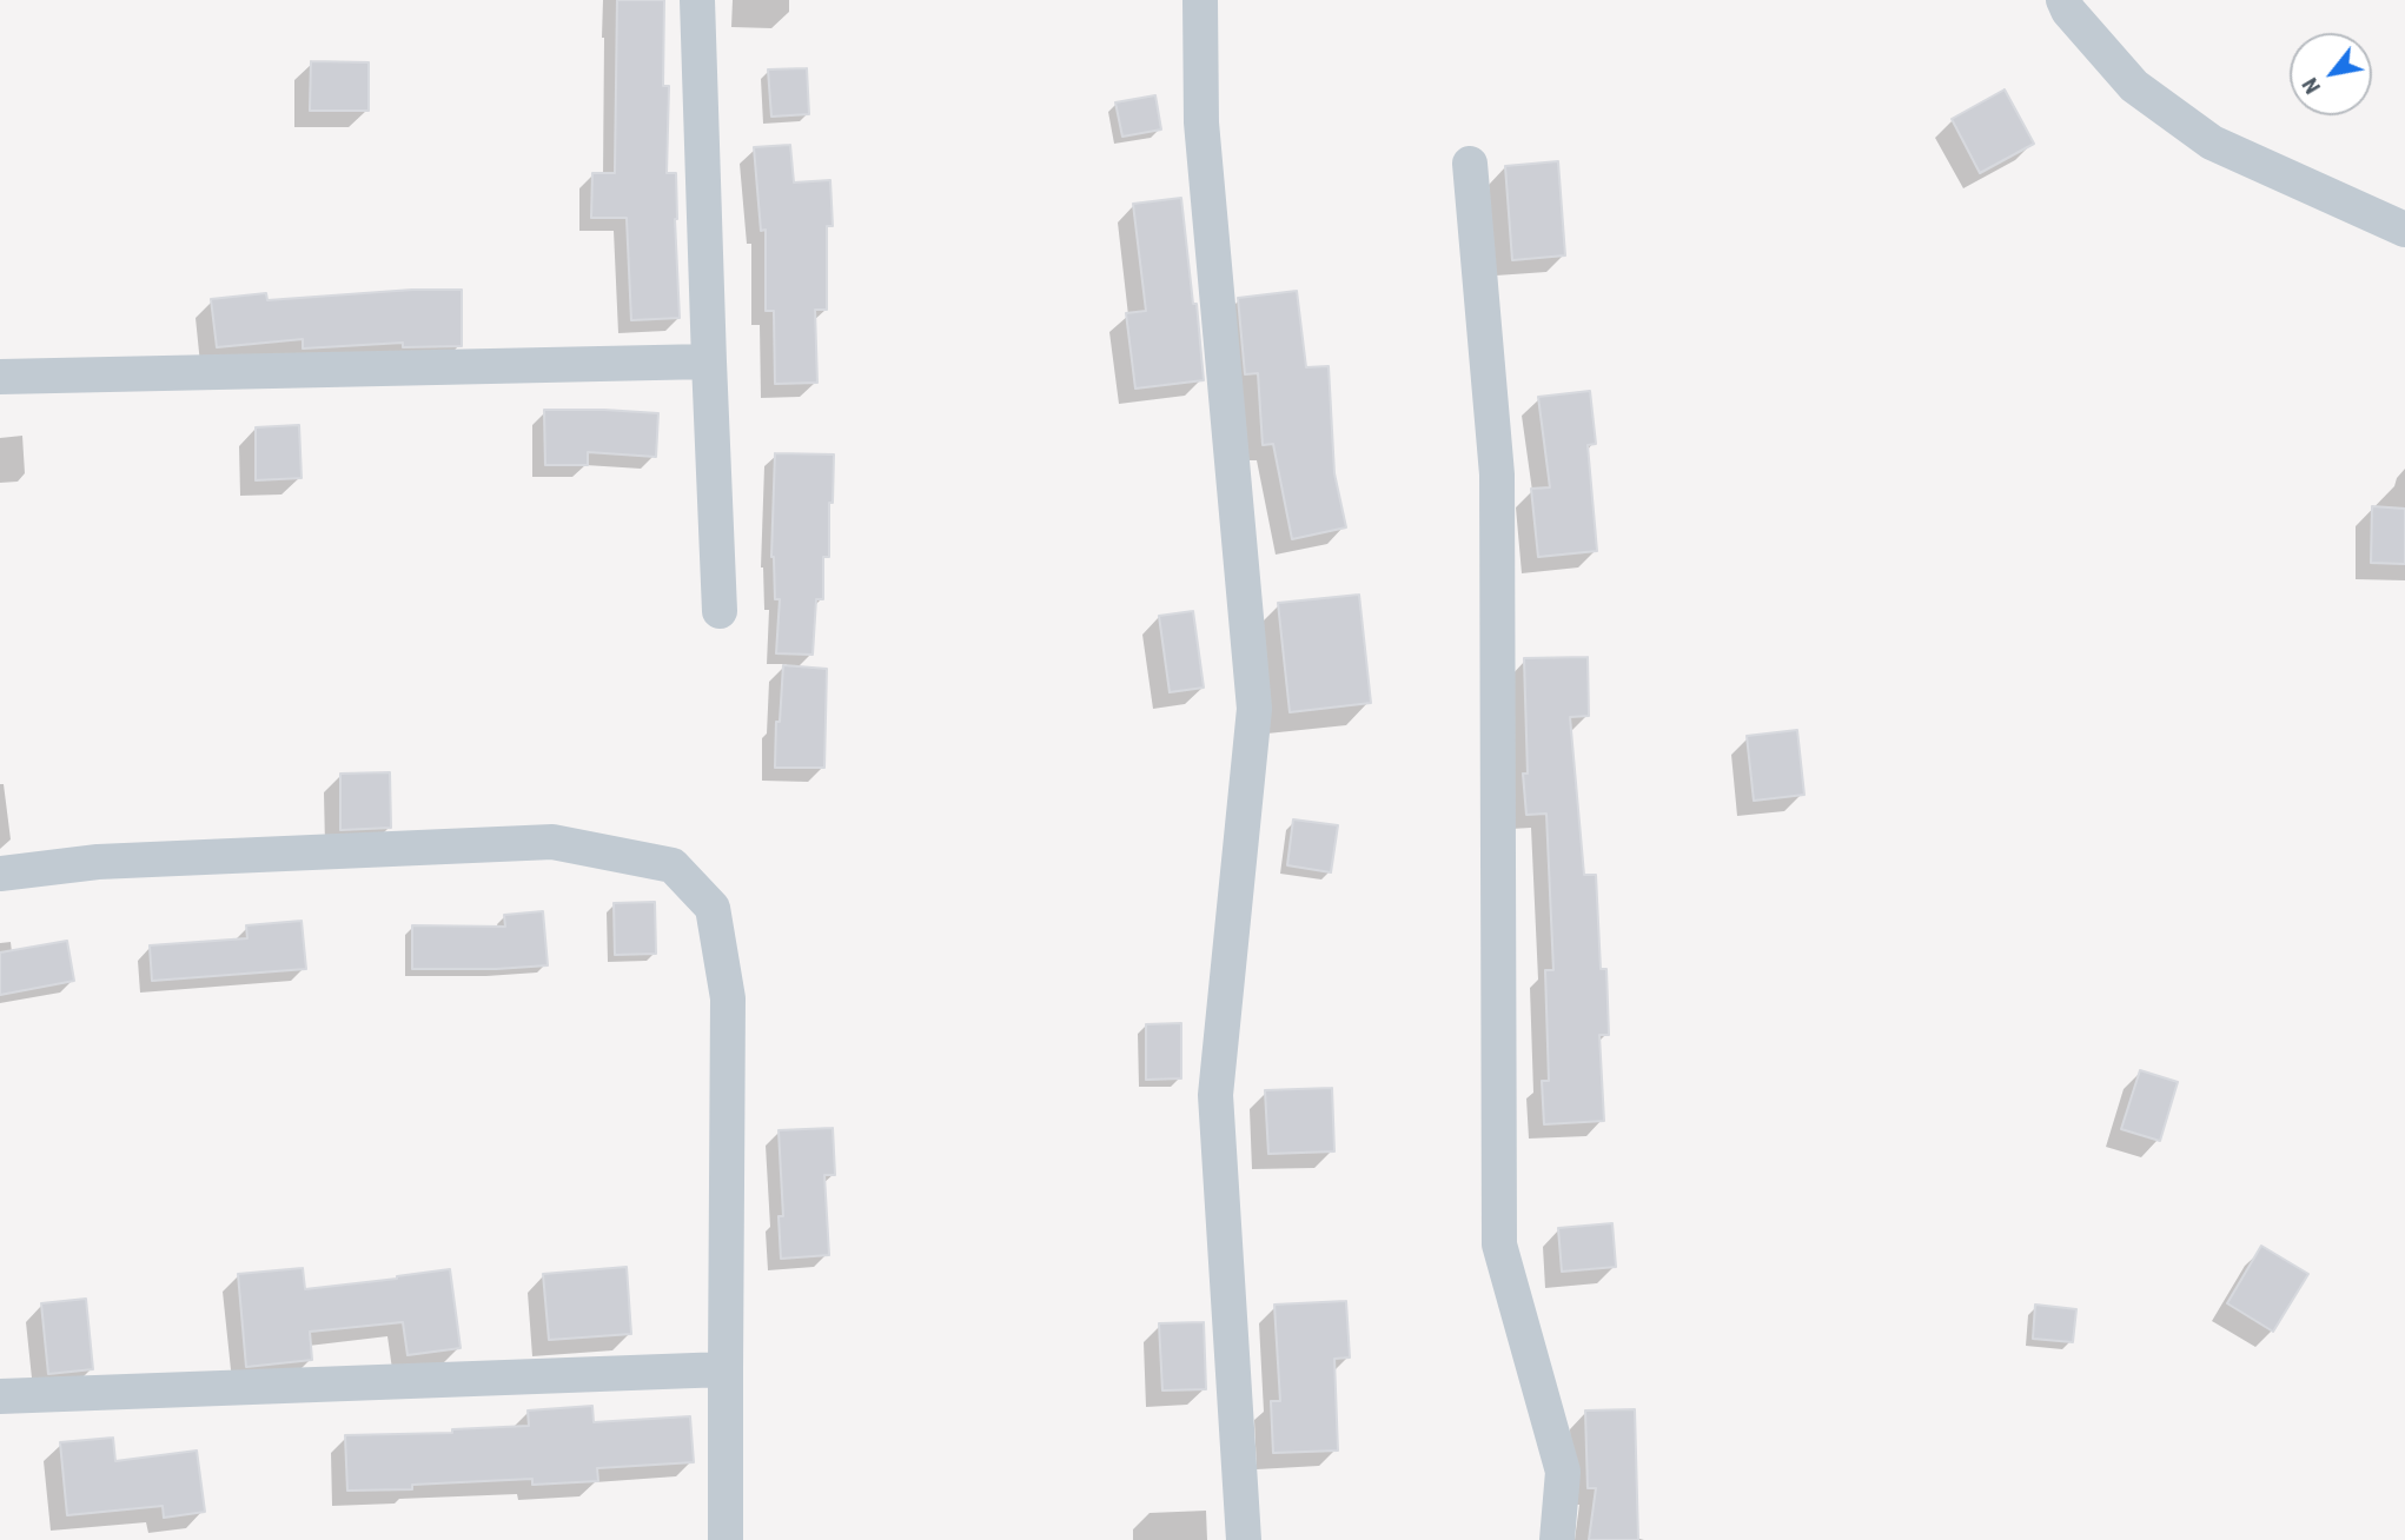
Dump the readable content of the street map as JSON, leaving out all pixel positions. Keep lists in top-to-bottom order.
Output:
{
  "north": "bottom left"
}
